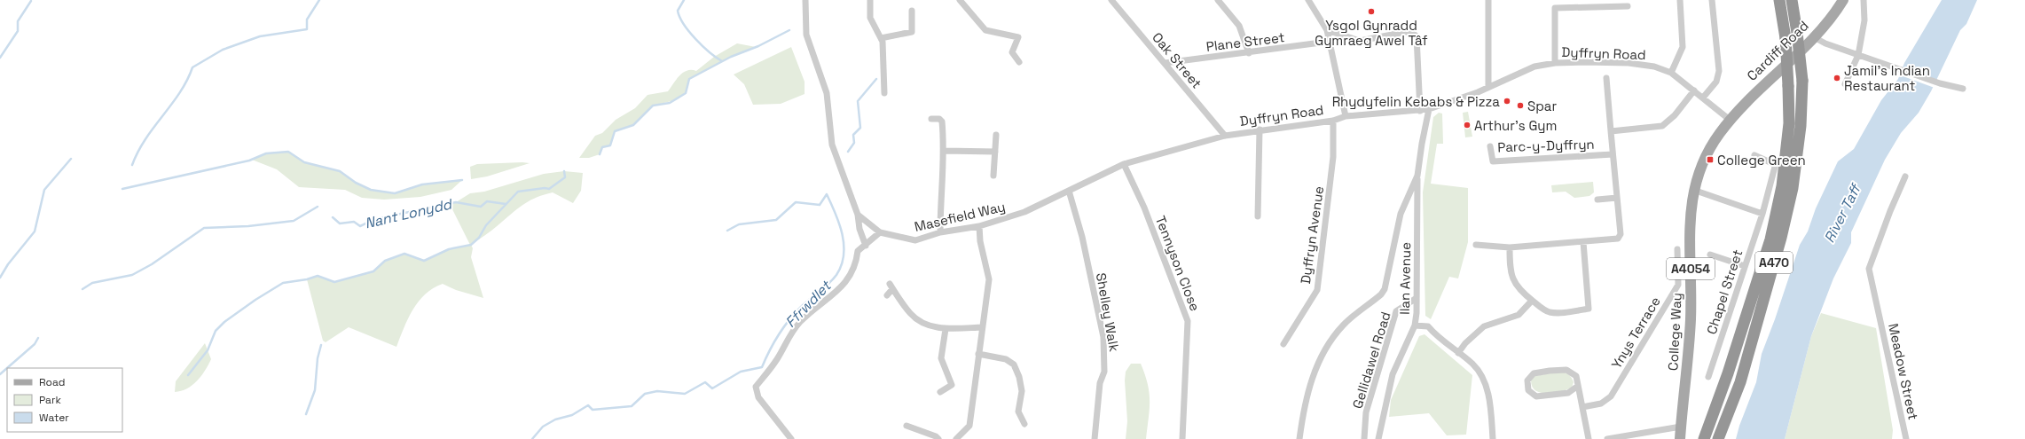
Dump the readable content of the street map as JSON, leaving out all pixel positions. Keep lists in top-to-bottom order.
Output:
{
  "streets": {
    "highway": ["A470"],
    "main road": ["Cardiff Road", "A4054", "College Way"],
    "street": [
      "Plane Street",
      "Dyffryn Road",
      "Oak Street",
      "Parc-y-Dyffryn",
      "Masefield Way",
      "Dyffryn Avenue",
      "Tennyson Close",
      "Ilan Avenue",
      "Chapel Street",
      "Shelley Walk",
      "Ynys Terrace",
      "Gellidawel Road",
      "Meadow Street"
    ]
  },
  "crossings": [
    ["Plane Street", "Oak Street"],
    ["Cardiff Road", "Dyffryn Road"],
    ["Cardiff Road", "College Way"],
    ["Dyffryn Road", "Oak Street"],
    ["Dyffryn Road", "Parc-y-Dyffryn"],
    ["Dyffryn Road", "Masefield Way"],
    ["Dyffryn Road", "Dyffryn Avenue"],
    ["Dyffryn Road", "College Way"],
    ["Masefield Way", "Tennyson Close"],
    ["Masefield Way", "Shelley Walk"],
    ["A4054", "College Way"],
    ["Ilan Avenue", "Gellidawel Road"]
  ],
  "water": ["Nant Lonydd", "River Taff", "Ffrwdlet"],
  "places": {
    "other": [
      "Ysgol Gynradd Gymraeg Awel Tâf",
      "Jamil's Indian Restaurant",
      "Rhydyfelin Kebabs & Pizza",
      "Spar",
      "Arthur's Gym"
    ],
    "transit": ["College Green"]
  },
  "legend": ["Road", "Park", "Water"]
}
